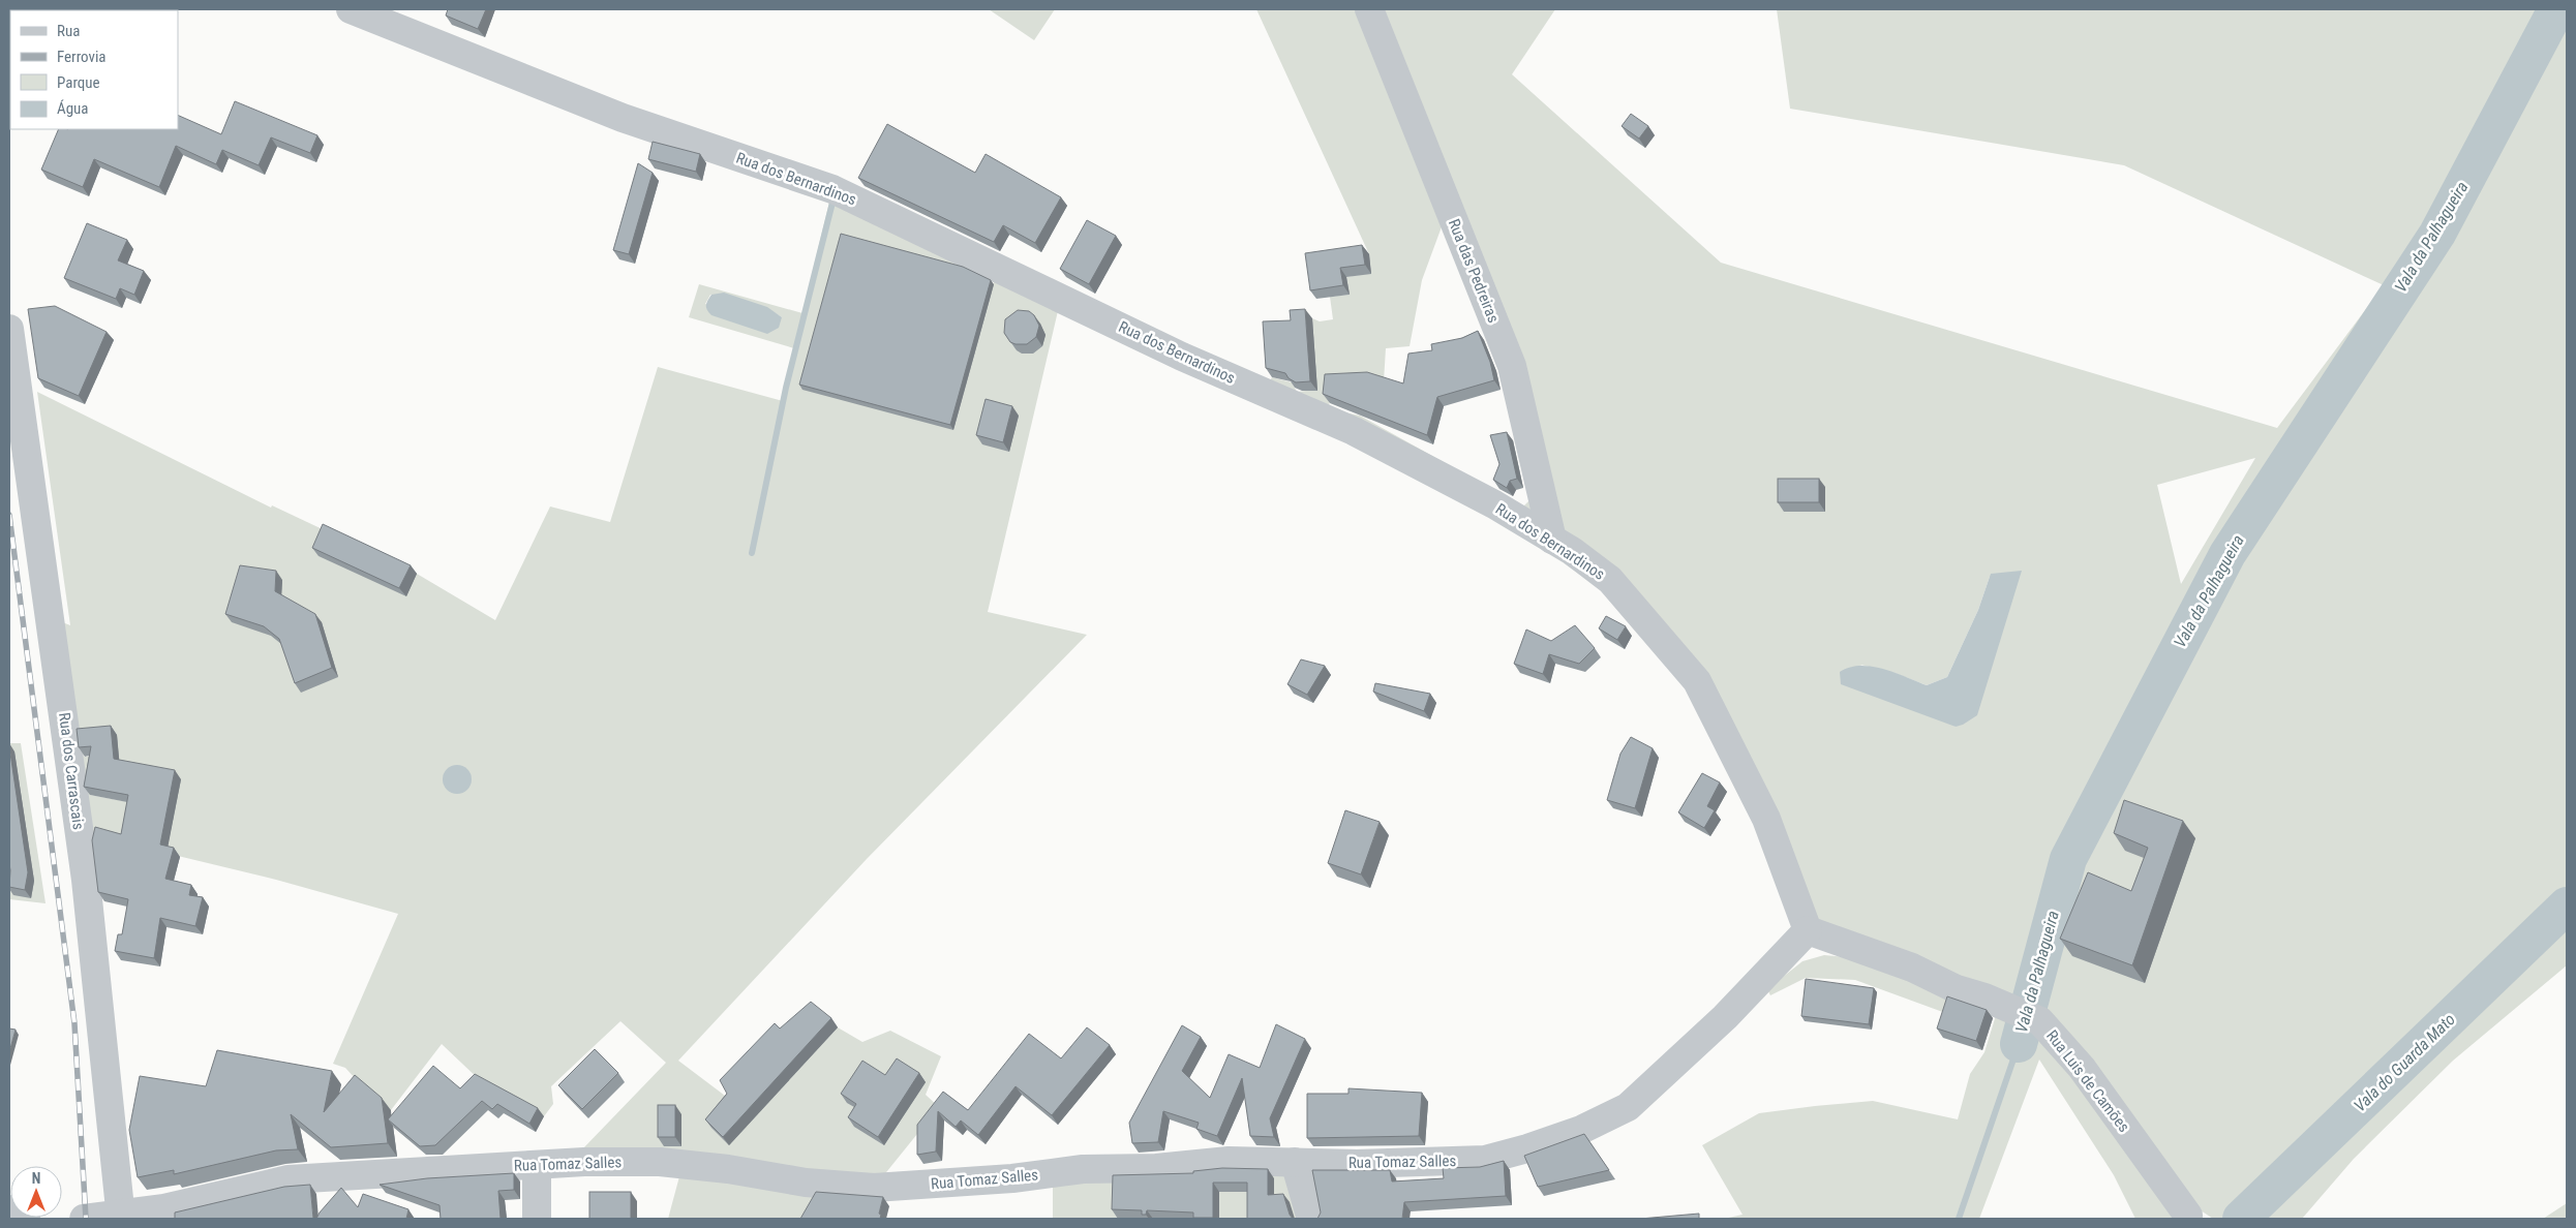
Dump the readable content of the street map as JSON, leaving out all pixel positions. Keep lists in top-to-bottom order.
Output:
{
  "streets": {
    "street": [
      "Rua dos Bernardinos",
      "Rua das Pedreiras",
      "Rua dos Carrascais",
      "Rua Luis de Camões",
      "Rua Tomaz Salles"
    ]
  },
  "crossings": [
    ["Rua dos Bernardinos", "Rua das Pedreiras"],
    ["Rua dos Bernardinos", "Rua Luis de Camões"],
    ["Rua dos Bernardinos", "Rua Tomaz Salles"],
    ["Rua dos Carrascais", "Rua Tomaz Salles"],
    ["Rua Luis de Camões", "Rua Tomaz Salles"]
  ],
  "water": ["Vala da Palhagueira", "Vala do Guarda Mato"],
  "legend": [
    "Rua",
    "Ferrovia",
    "Parque",
    "Água"
  ],
  "north": "top"
}
